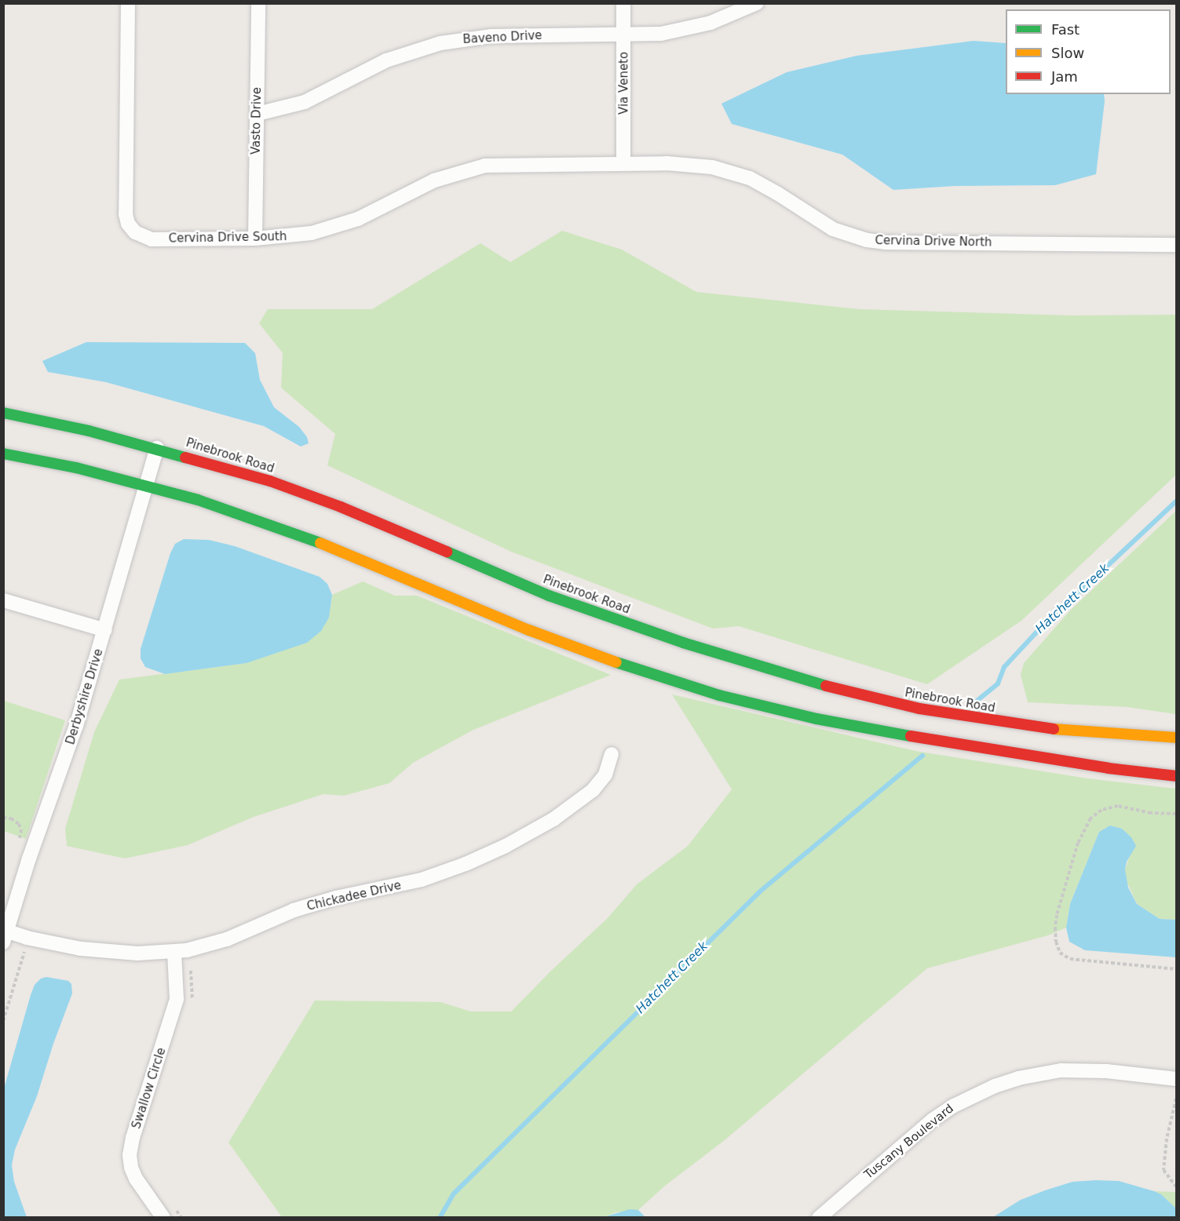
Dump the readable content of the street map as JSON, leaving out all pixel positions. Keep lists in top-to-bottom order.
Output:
{
  "streets": {
    "street": [
      "Baveno Drive",
      "Via Veneto",
      "Vasto Drive",
      "Cervina Drive South",
      "Cervina Drive North",
      "Pinebrook Road",
      "Derbyshire Drive",
      "Chickadee Drive",
      "Swallow Circle",
      "Tuscany Boulevard"
    ]
  },
  "crossings": [
    ["Baveno Drive", "Via Veneto"],
    ["Baveno Drive", "Vasto Drive"],
    ["Via Veneto", "Cervina Drive South"],
    ["Via Veneto", "Cervina Drive North"],
    ["Vasto Drive", "Cervina Drive South"],
    ["Cervina Drive South", "Cervina Drive North"],
    ["Pinebrook Road", "Derbyshire Drive"],
    ["Derbyshire Drive", "Chickadee Drive"],
    ["Chickadee Drive", "Swallow Circle"]
  ],
  "water": ["Hatchett Creek"],
  "legend": ["Fast", "Slow", "Jam"]
}
